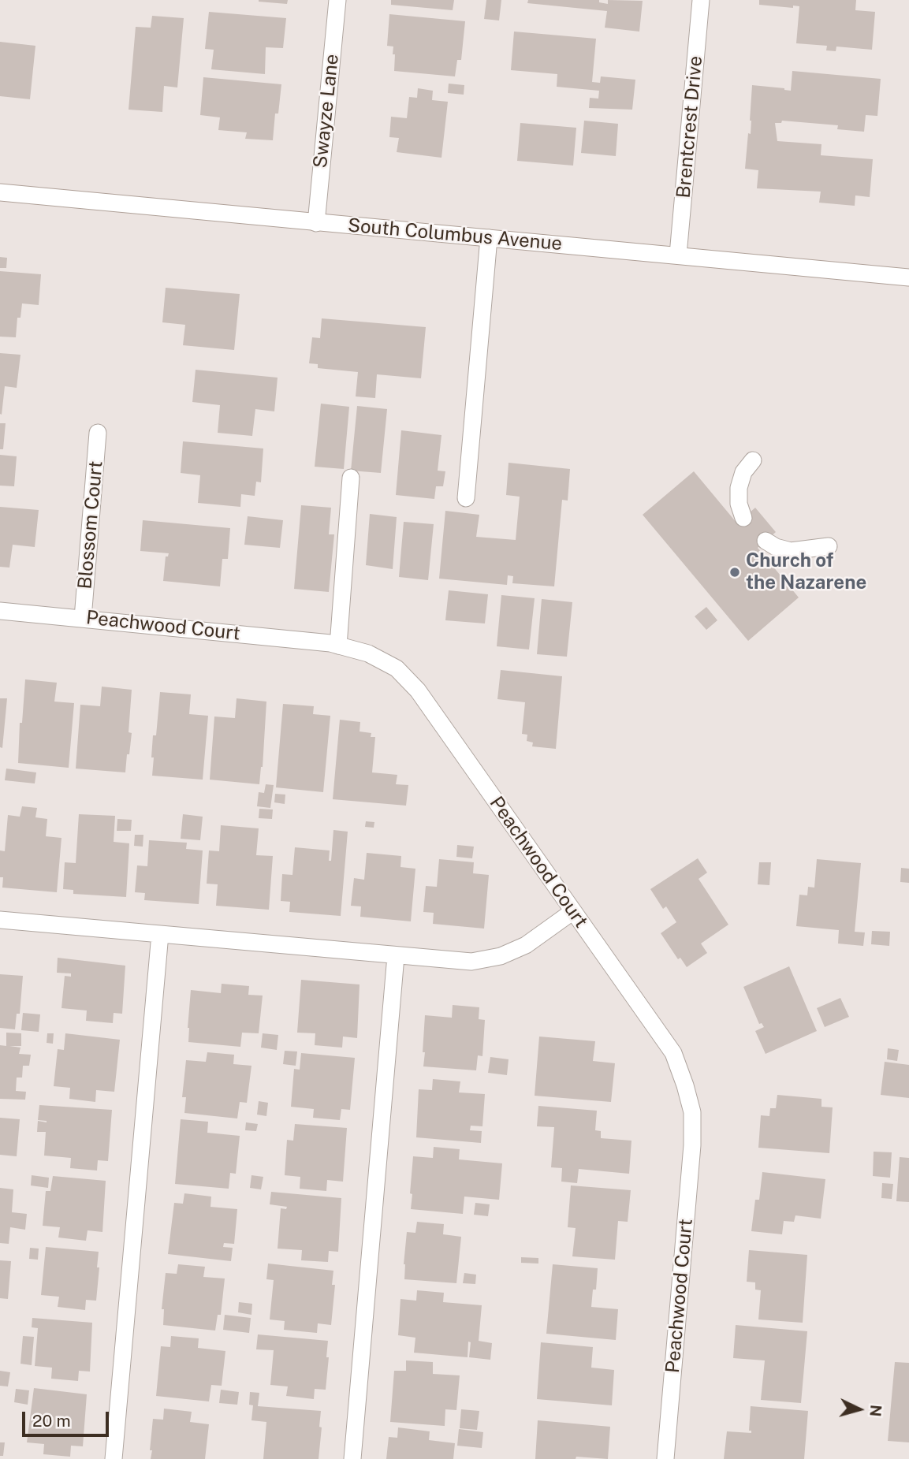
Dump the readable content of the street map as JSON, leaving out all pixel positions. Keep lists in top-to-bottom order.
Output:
{
  "streets": {
    "street": [
      "Swayze Lane",
      "Brentcrest Drive",
      "South Columbus Avenue",
      "Blossom Court",
      "Peachwood Court"
    ]
  },
  "crossings": [
    ["Swayze Lane", "South Columbus Avenue"],
    ["Brentcrest Drive", "South Columbus Avenue"],
    ["Blossom Court", "Peachwood Court"]
  ],
  "places": ["Church of the Nazarene"],
  "scale_bar": "20 m",
  "north": "right"
}
